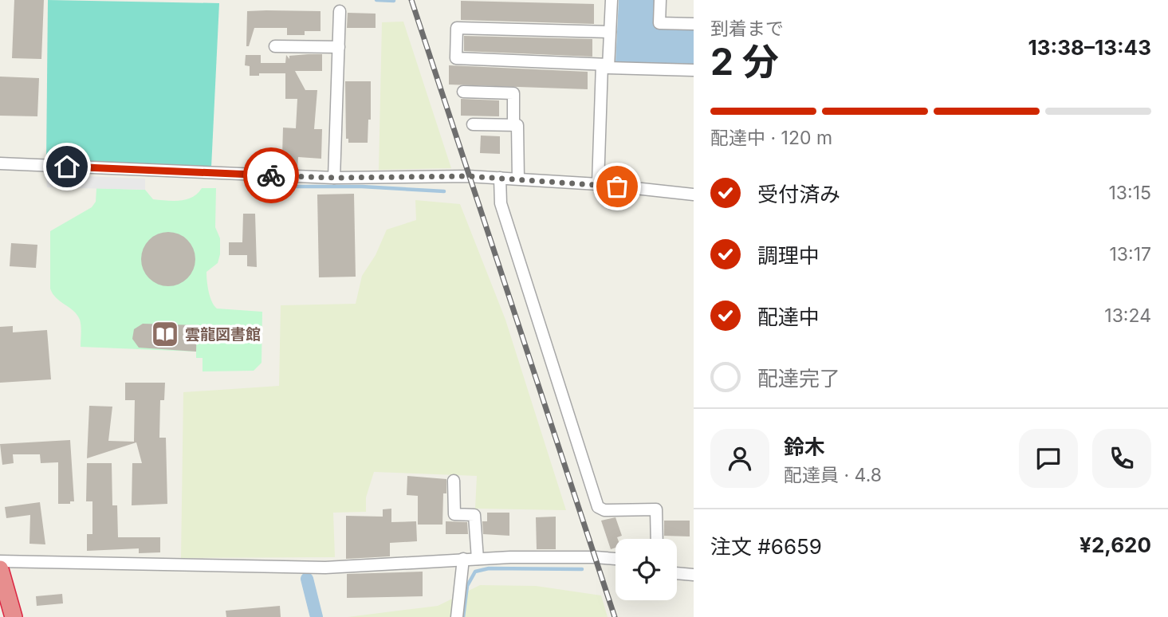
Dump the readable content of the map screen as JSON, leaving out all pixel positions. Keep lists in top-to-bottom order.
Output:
{
  "places": {
    "library": ["雲龍図書館"]
  },
  "page": {
    "heading": ["2 分", "到着まで", "13:38–13:43"],
    "panel": [
      "鈴木",
      "配達員 · 4.8",
      "注文 #6659",
      "¥2,620"
    ],
    "bar": "配達中 · 120 m",
    "list": [
      ["受付済み", "13:15"],
      ["調理中", "13:17"],
      ["配達中", "13:24"],
      "配達完了"
    ]
  }
}
